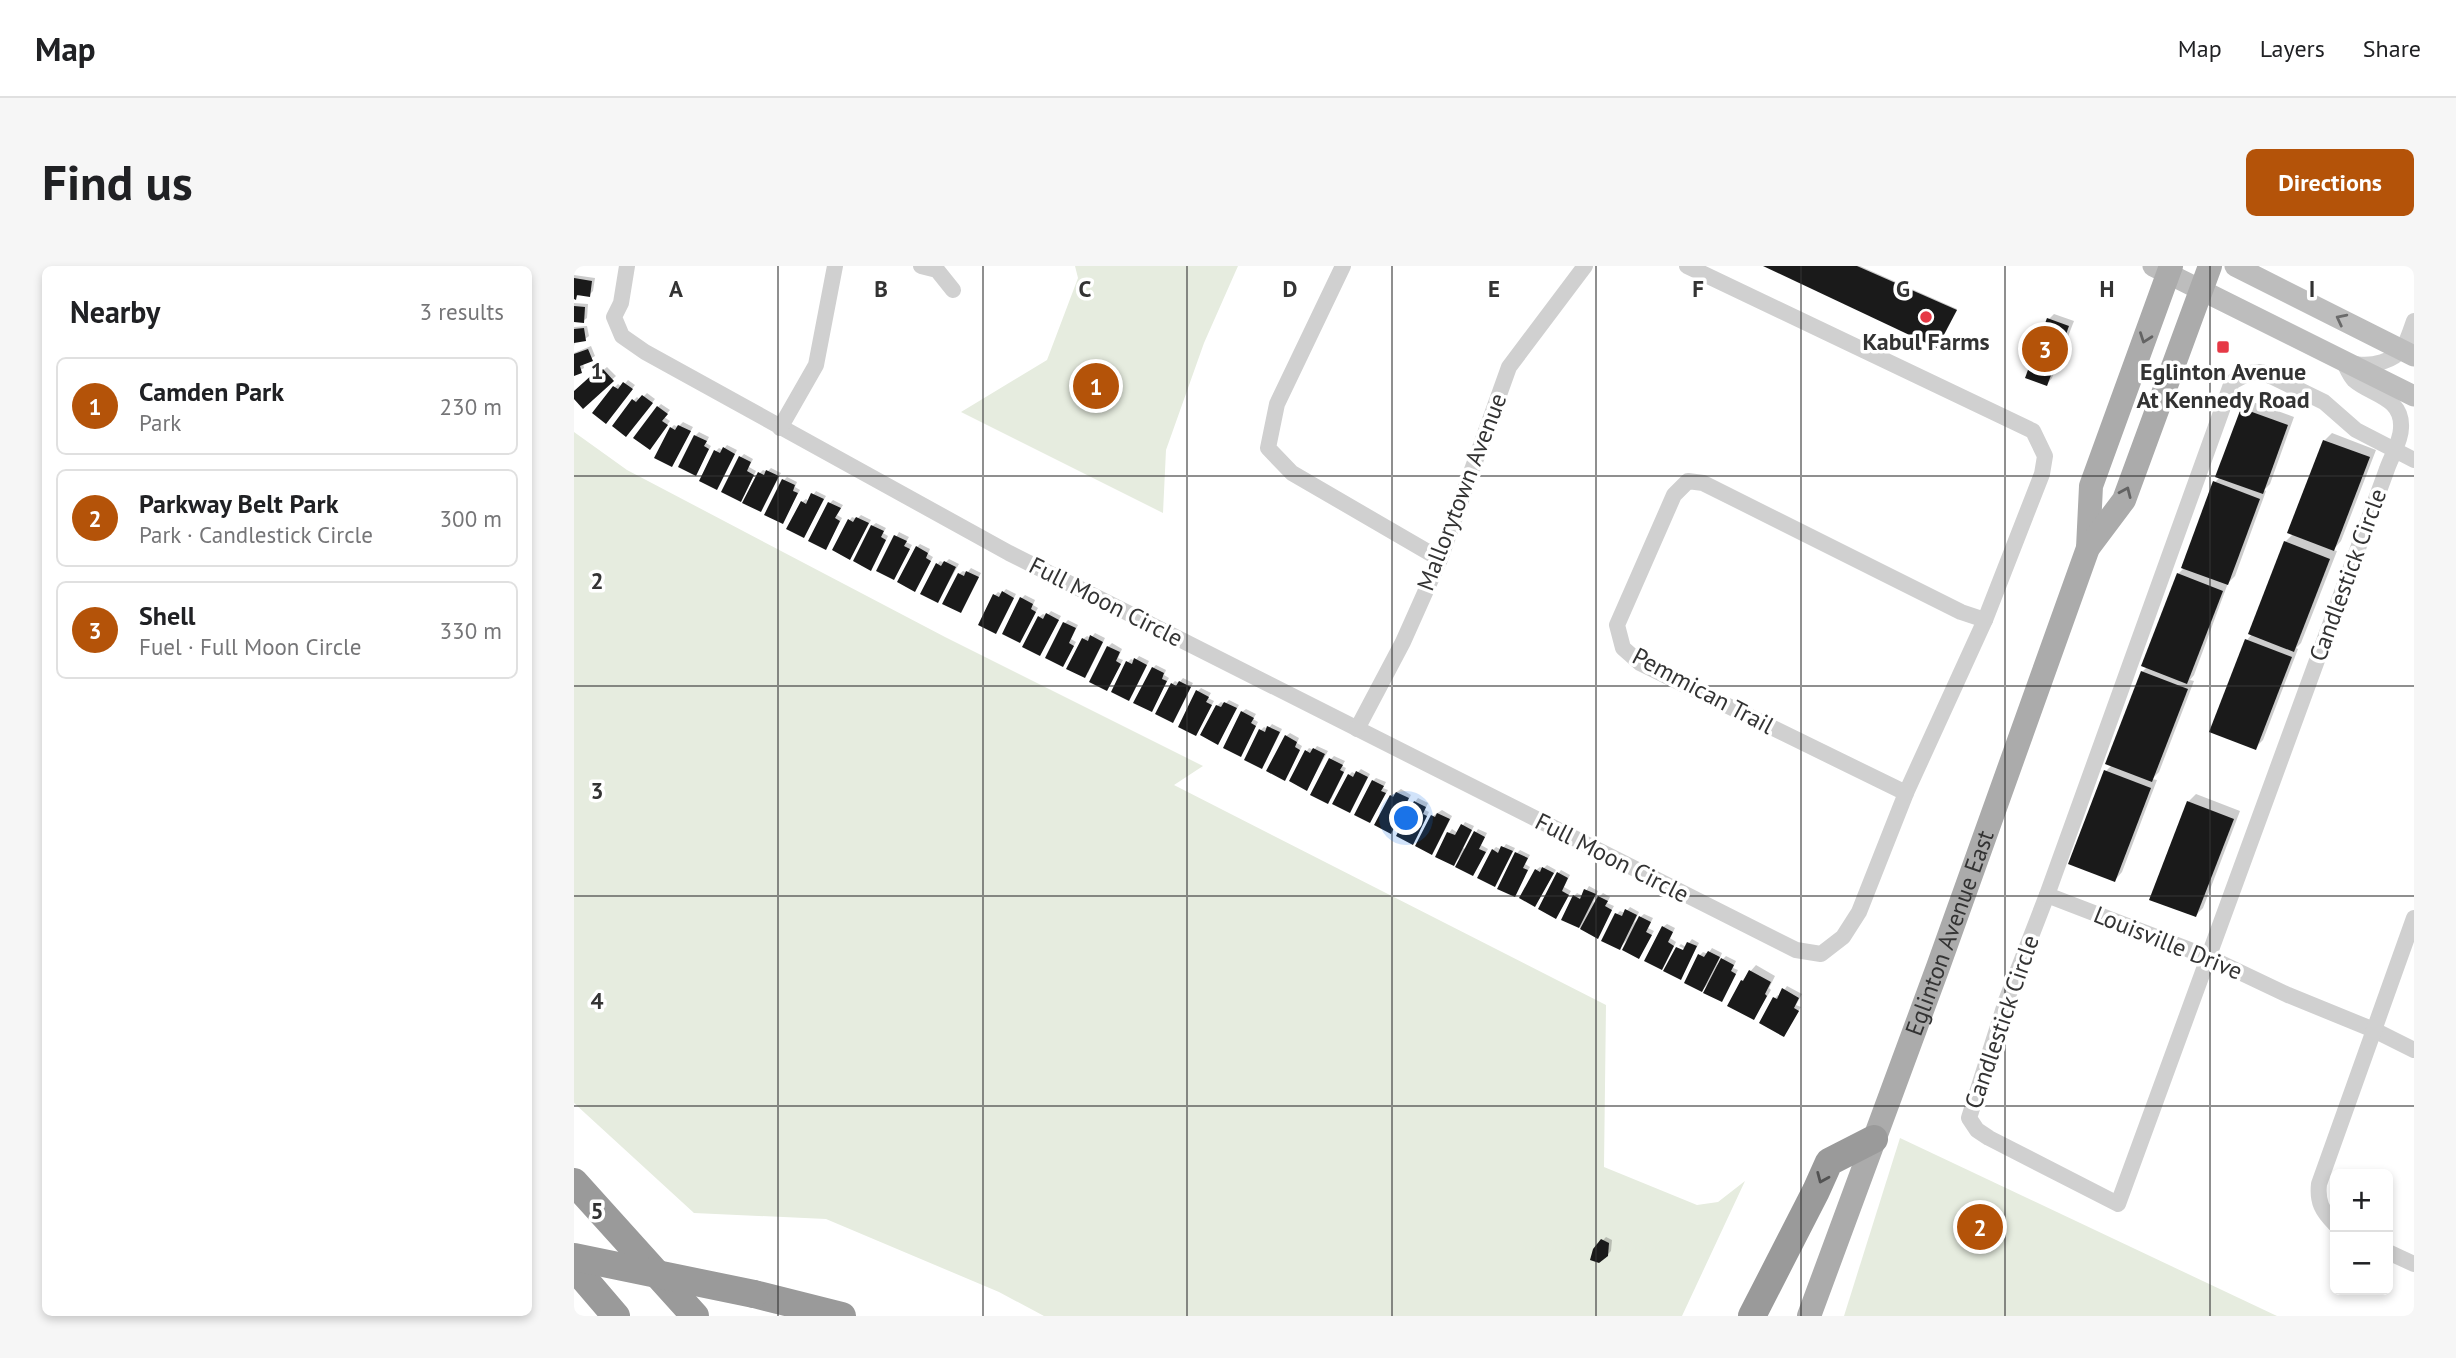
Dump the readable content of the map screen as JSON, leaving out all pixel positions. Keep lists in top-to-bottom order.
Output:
{
  "streets": {
    "main road": ["Eglinton Avenue East"],
    "street": [
      "Mallorytown Avenue",
      "Candlestick Circle",
      "Full Moon Circle",
      "Pemmican Trail",
      "Louisville Drive"
    ]
  },
  "crossings": [
    ["Mallorytown Avenue", "Full Moon Circle"],
    ["Candlestick Circle", "Louisville Drive"],
    ["Full Moon Circle", "Pemmican Trail"]
  ],
  "places": {
    "other": ["Kabul Farms"],
    "transit": ["Eglinton Avenue At Kennedy Road"]
  },
  "page": {
    "header": "Map",
    "nav": ["Map", "Layers", "Share"],
    "buttons": "Directions",
    "title": "Find us",
    "heading": ["Nearby", "3 results"],
    "pins": ["3", "1", "2"],
    "list": [
      {
        "mark": "1",
        "name": "Camden Park",
        "note": "Park",
        "value": "230 m"
      },
      {
        "mark": "2",
        "name": "Parkway Belt Park",
        "note": "Park · Candlestick Circle",
        "value": "300 m"
      },
      {
        "mark": "3",
        "name": "Shell",
        "note": "Fuel · Full Moon Circle",
        "value": "330 m"
      }
    ],
    "map_buttons": ["+", "−"]
  },
  "grid": {
    "columns": [
      "A",
      "B",
      "C",
      "D",
      "E",
      "F",
      "G",
      "H",
      "I"
    ],
    "rows": [
      "1",
      "2",
      "3",
      "4",
      "5"
    ]
  }
}
